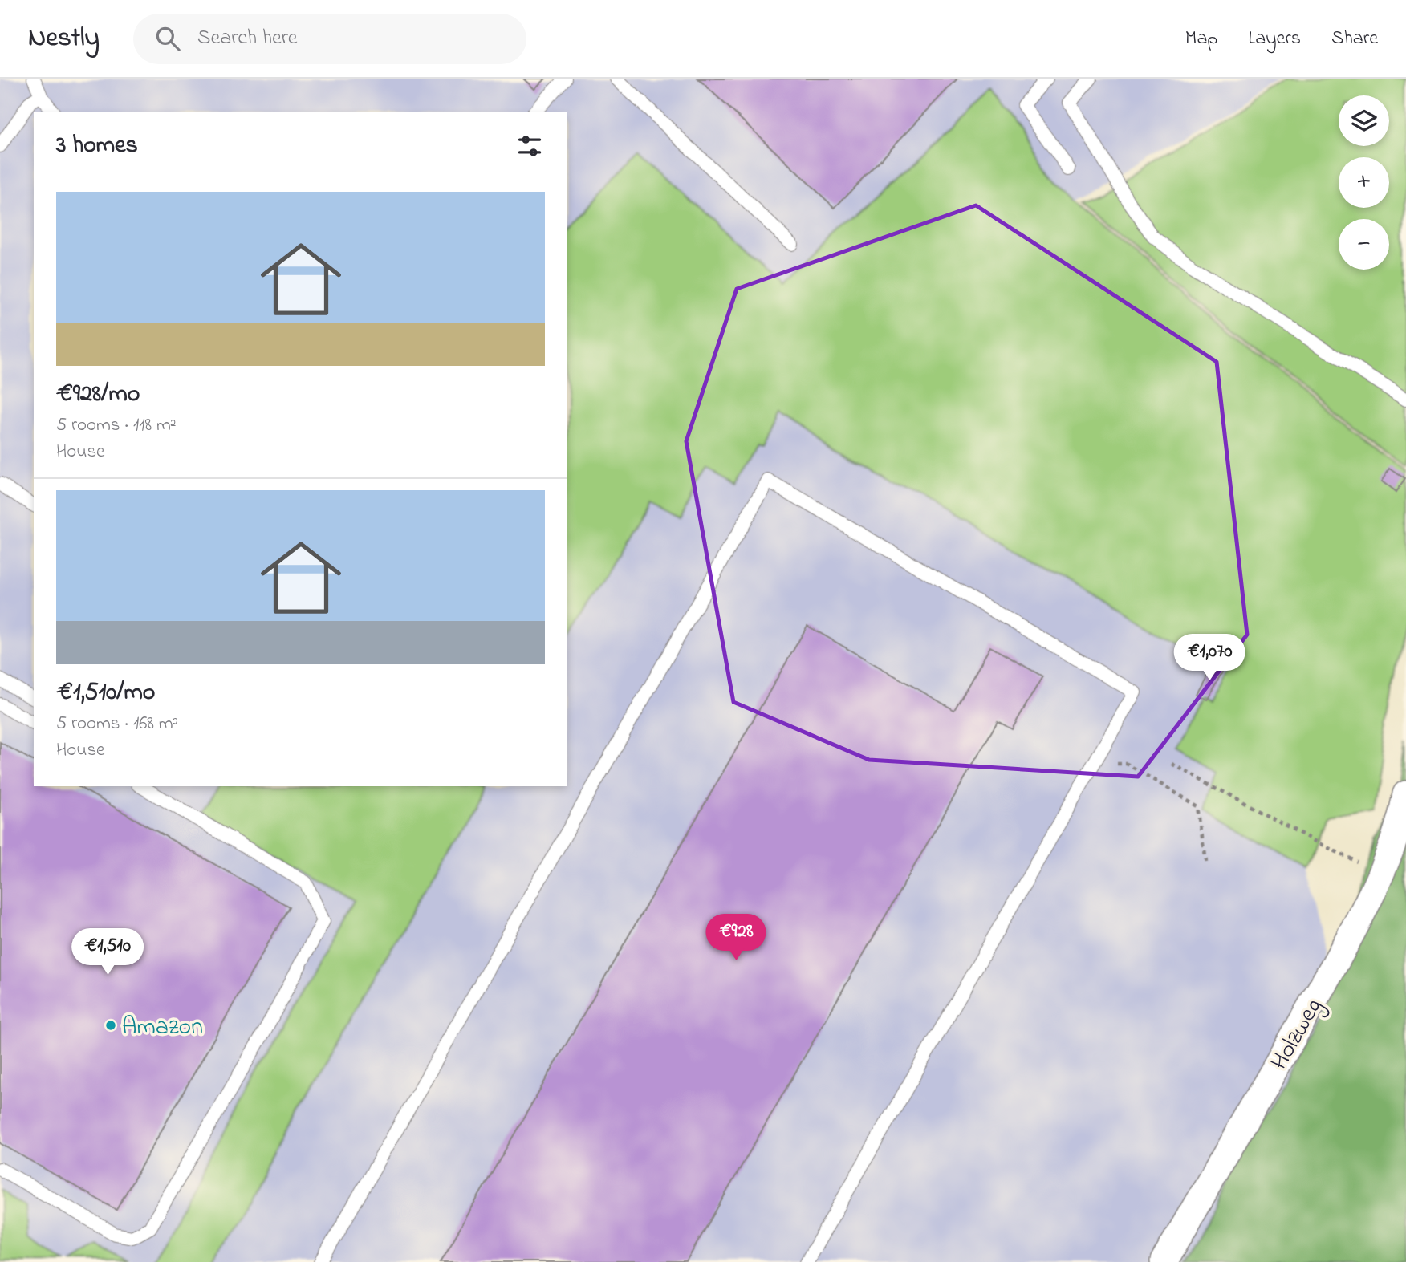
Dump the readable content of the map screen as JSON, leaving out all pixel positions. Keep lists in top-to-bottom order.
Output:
{
  "streets": {
    "street": ["Holzweg"]
  },
  "places": ["Amazon"],
  "page": {
    "header": "Nestly",
    "search": "Search here",
    "nav": ["Map", "Layers", "Share"],
    "map_buttons": ["+", "−"],
    "heading": "3 homes",
    "list": [
      {
        "name": "€928/mo",
        "note": "5 rooms · 118 m² · House"
      },
      {
        "name": "€1,510/mo",
        "note": "5 rooms · 168 m² · House"
      }
    ],
    "price": ["€1,070", "€928", "€1,510"]
  }
}
